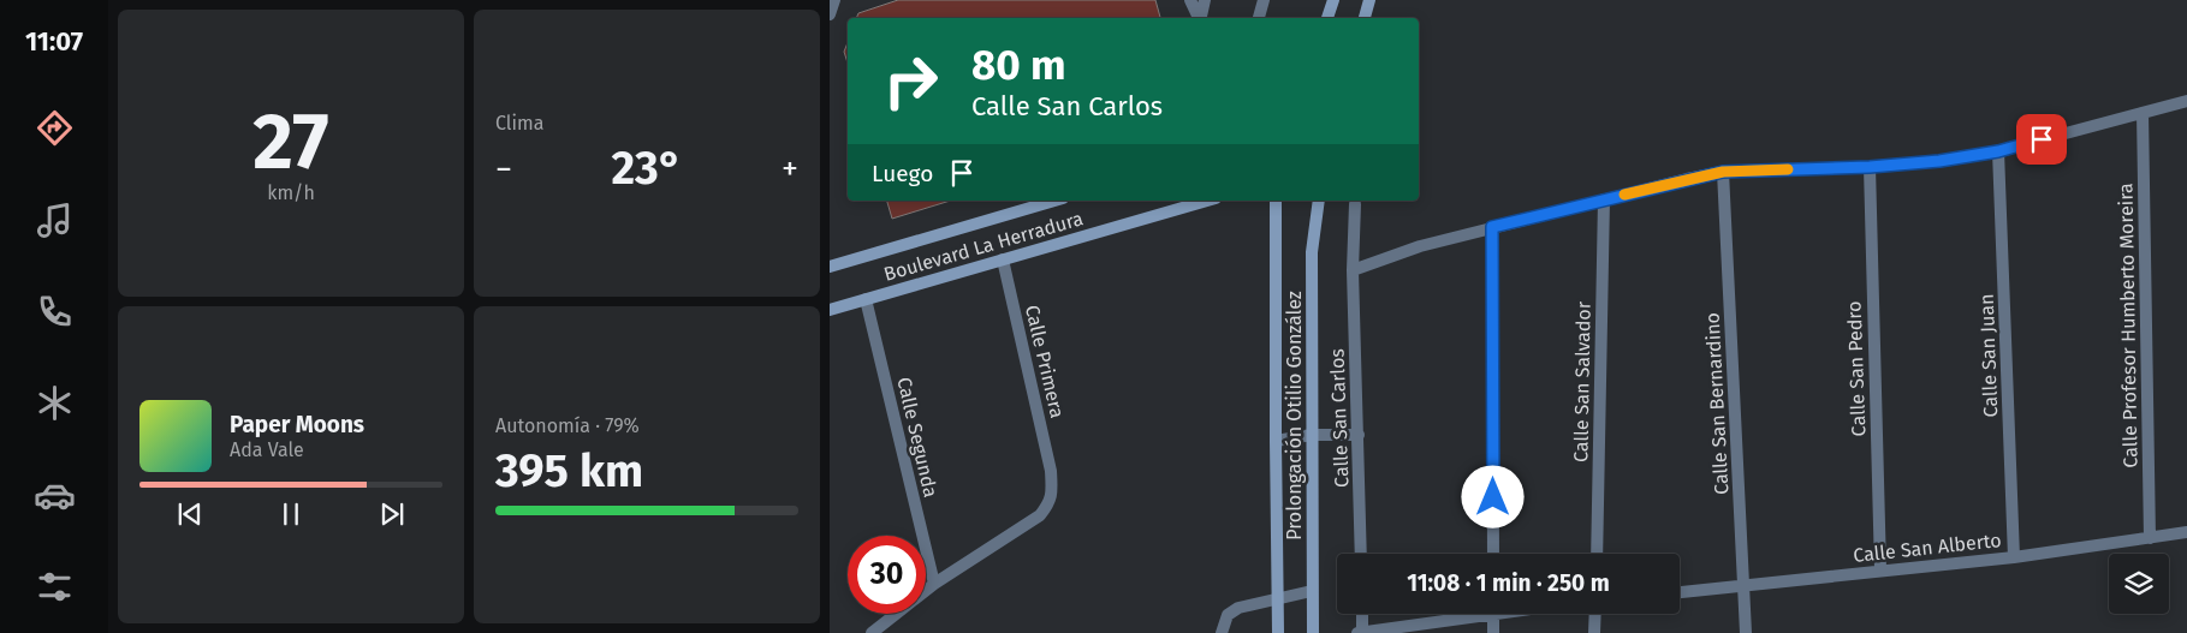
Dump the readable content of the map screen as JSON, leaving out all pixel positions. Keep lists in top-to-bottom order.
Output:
{
  "streets": {
    "main road": ["Boulevard La Herradura", "Prolongación Otilio González"],
    "street": [
      "Calle Profesor Humberto Moreira",
      "Calle San Juan",
      "Calle Primera",
      "Calle San Pedro",
      "Calle San Salvador",
      "Calle San Bernardino",
      "Calle San Carlos",
      "Calle Segunda",
      "Calle San Alberto"
    ]
  },
  "crossings": [
    ["Boulevard La Herradura", "Calle Primera"],
    ["Boulevard La Herradura", "Calle Segunda"],
    ["Calle Profesor Humberto Moreira", "Calle San Alberto"],
    ["Calle San Juan", "Calle San Alberto"],
    ["Calle Primera", "Calle Segunda"],
    ["Calle San Pedro", "Calle San Alberto"],
    ["Calle San Bernardino", "Calle San Alberto"]
  ],
  "page": {
    "tabs": "11:07",
    "tile": [
      ["27", "km/h"],
      "Clima",
      ["Autonomía · 79%", "395 km"]
    ],
    "turn": ["80 m", "Calle San Carlos"],
    "heat": ["−", "23°", "+"],
    "then": "Luego",
    "song": ["Paper Moons", "Ada Vale"],
    "limit": "30",
    "trip": "11:08 · 1 min · 250 m"
  }
}
